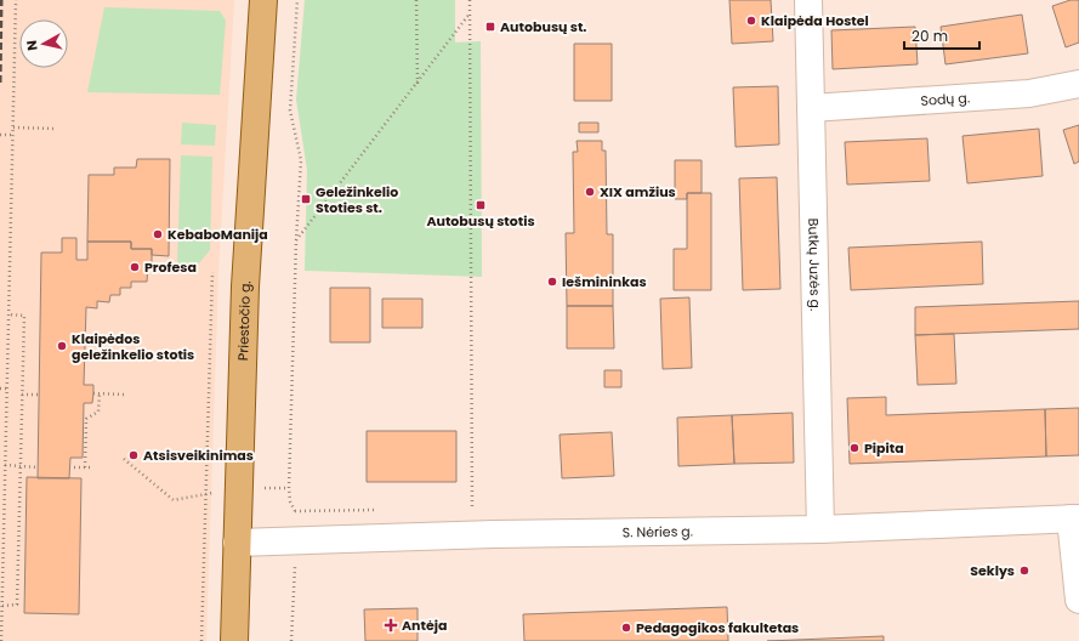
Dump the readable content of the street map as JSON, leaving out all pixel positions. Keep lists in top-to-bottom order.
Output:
{
  "streets": {
    "main road": ["Priestočio g."],
    "street": ["Sodų g.", "Butkų Juzės g.", "S. Nėries g."]
  },
  "crossings": [
    ["Sodų g.", "Butkų Juzės g."],
    ["Butkų Juzės g.", "S. Nėries g."],
    ["Priestočio g.", "S. Nėries g."]
  ],
  "places": {
    "other": [
      "Klaipėda Hostel",
      "XIX amžius",
      "KebaboManija",
      "Profesa",
      "Iešmininkas",
      "Klaipėdos geležinkelio stotis",
      "Pipita",
      "Atsisveikinimas",
      "Seklys",
      "Pedagogikos fakultetas"
    ],
    "transit": ["Autobusų st.", "Geležinkelio Stoties st.", "Autobusų stotis"],
    "health": ["Antėja"]
  },
  "scale_bar": "20 m",
  "north": "left"
}
